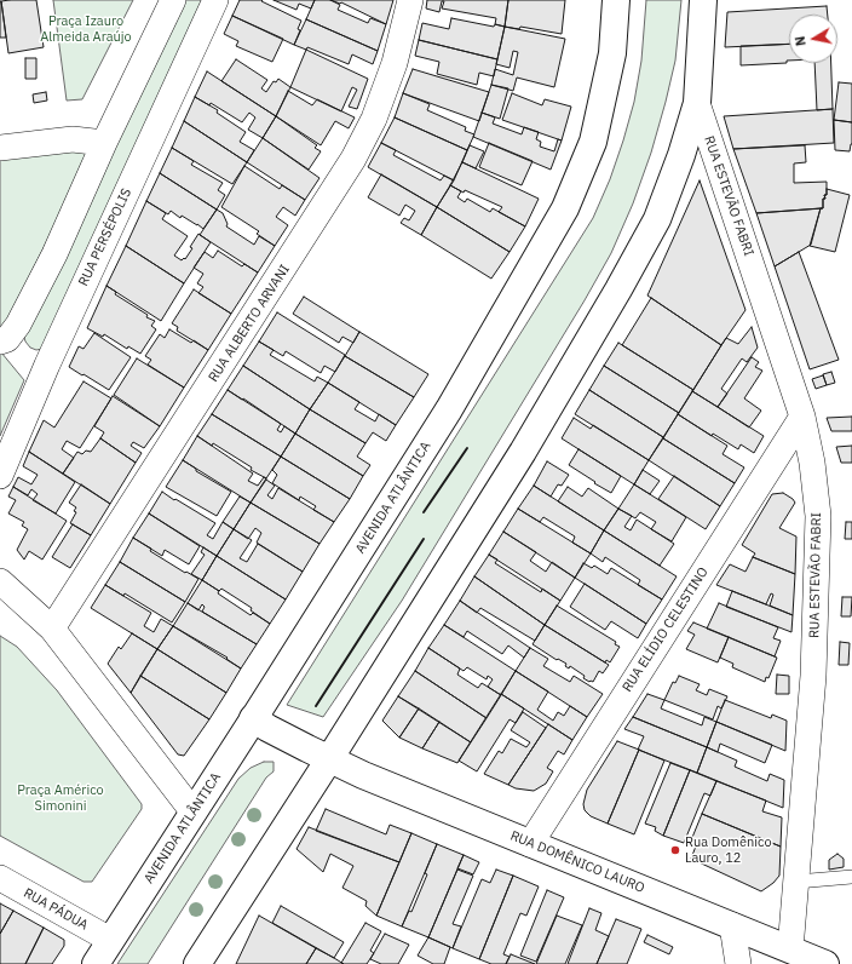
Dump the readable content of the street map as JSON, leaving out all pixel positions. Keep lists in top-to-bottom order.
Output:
{
  "streets": {
    "main road": ["AVENIDA ATLÂNTICA", "RUA DOMÊNICO LAURO"],
    "street": [
      "RUA ESTEVÃO FABRI",
      "RUA PERSÉPOLIS",
      "RUA ALBERTO ARVANI",
      "RUA ELÍDIO CELESTINO",
      "RUA PÁDUA"
    ]
  },
  "crossings": [
    ["RUA ESTEVÃO FABRI", "RUA ELÍDIO CELESTINO"],
    ["RUA ESTEVÃO FABRI", "RUA DOMÊNICO LAURO"],
    ["AVENIDA ATLÂNTICA", "RUA DOMÊNICO LAURO"],
    ["AVENIDA ATLÂNTICA", "RUA PÁDUA"],
    ["RUA ELÍDIO CELESTINO", "RUA DOMÊNICO LAURO"]
  ],
  "parks": ["Praça Izauro Almeida Araújo", "Praça Américo Simonini"],
  "places": ["Rua Domênico Lauro, 12"],
  "north": "left"
}
